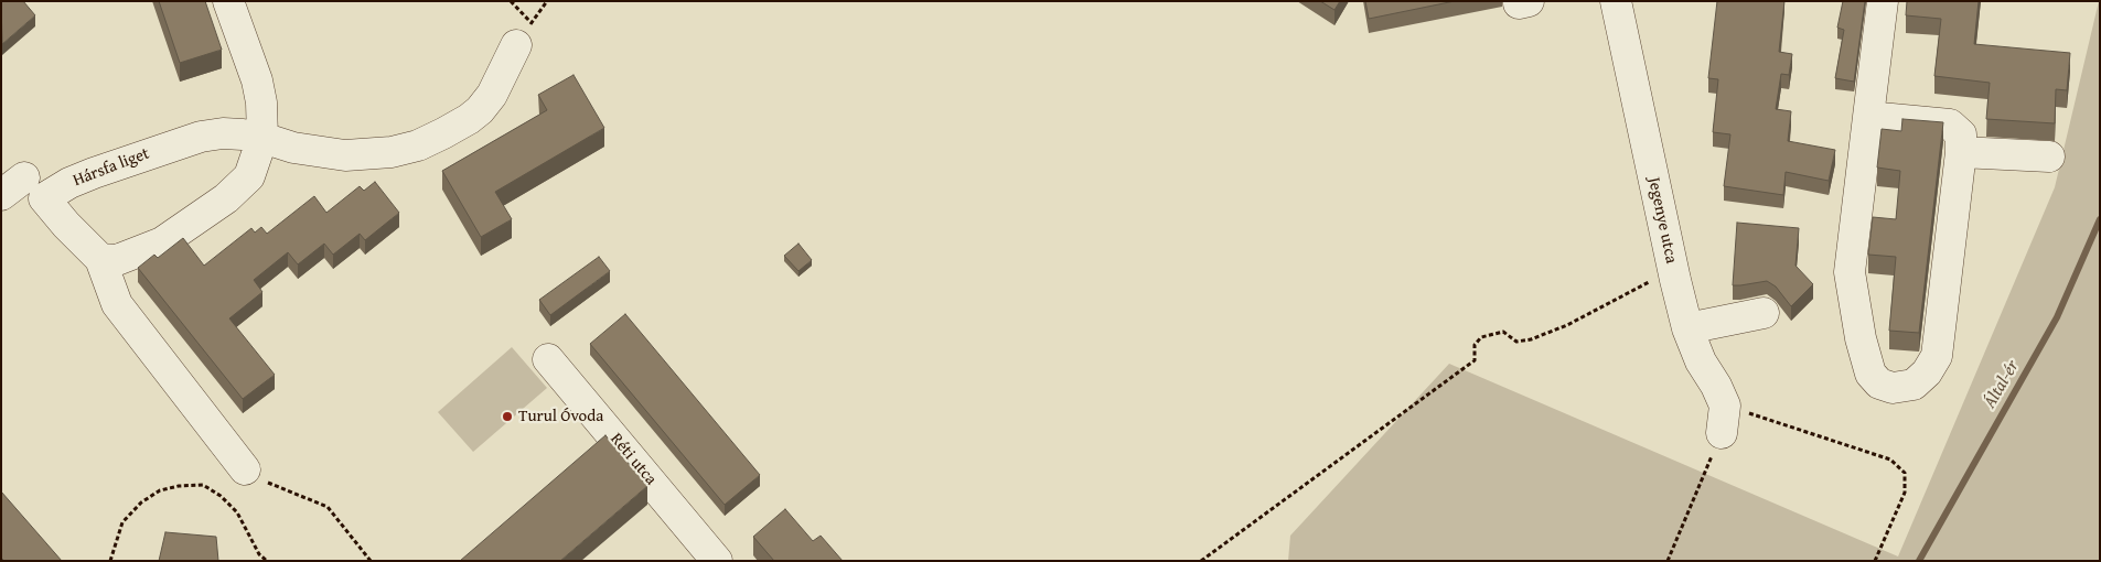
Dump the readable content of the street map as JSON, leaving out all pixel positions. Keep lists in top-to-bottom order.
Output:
{
  "streets": {
    "street": ["Hársfa liget", "Jegenye utca", "Réti utca"]
  },
  "water": ["Által-ér"],
  "places": ["Turul Óvoda"]
}
